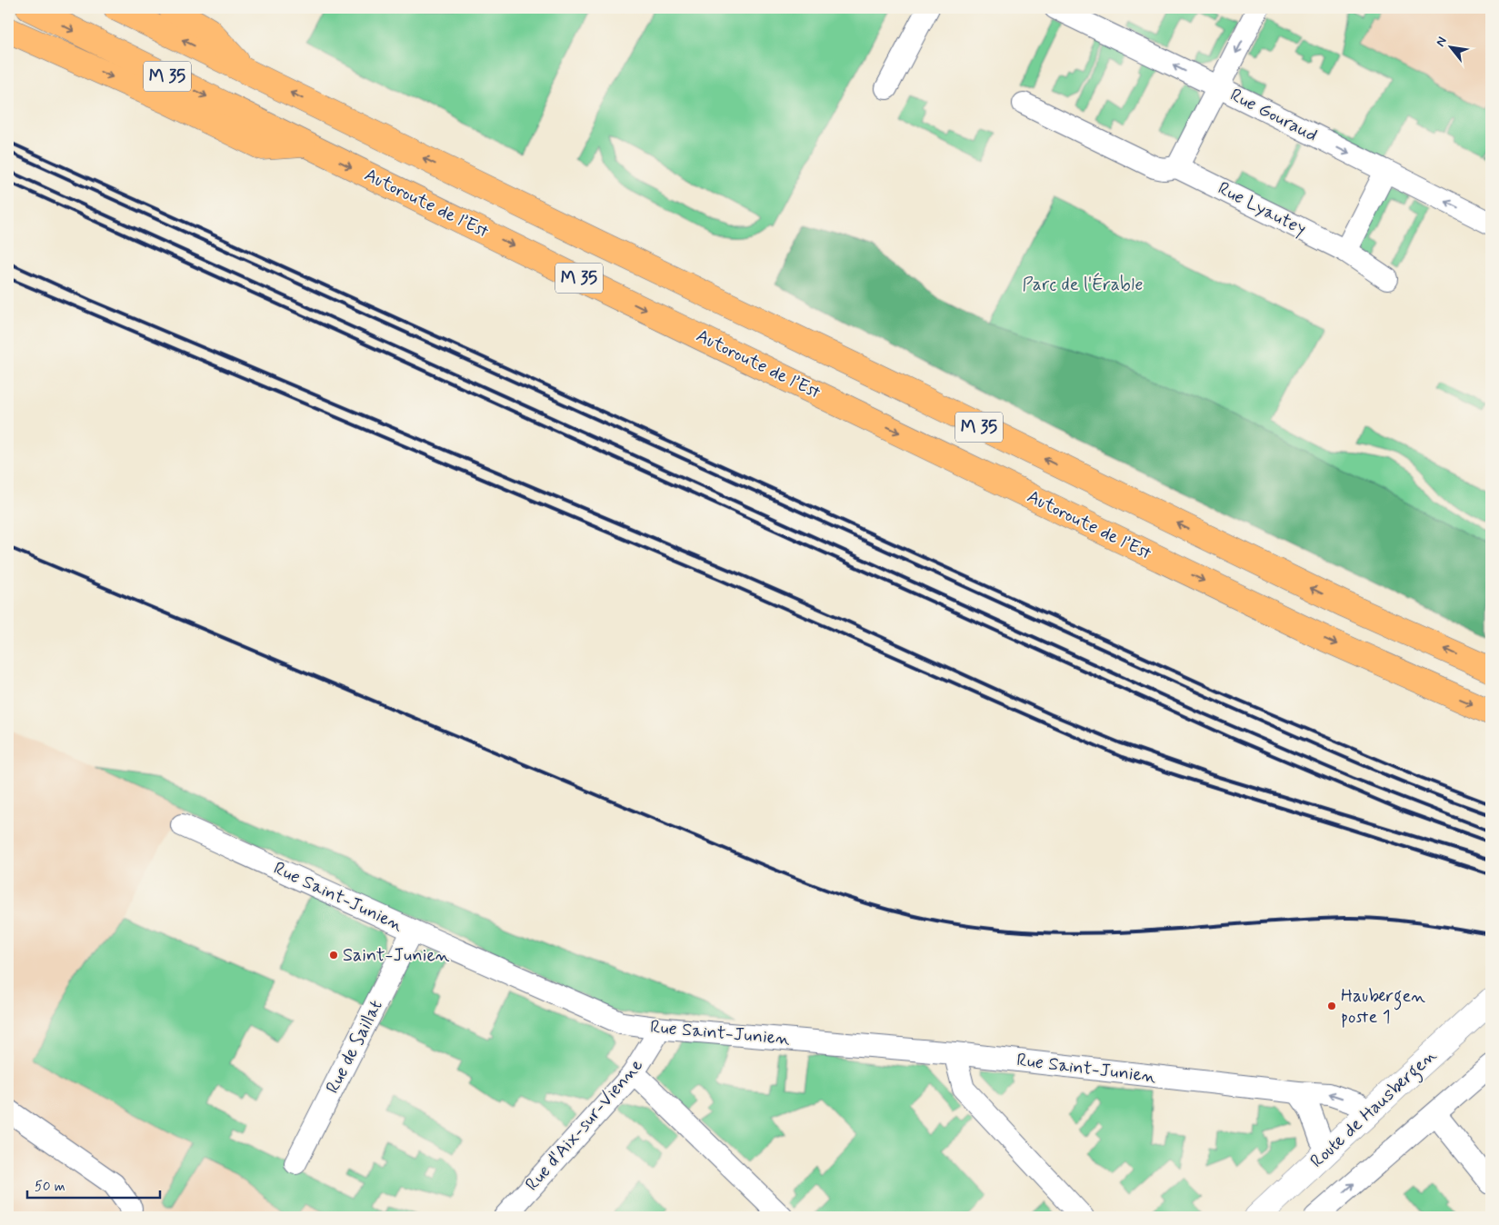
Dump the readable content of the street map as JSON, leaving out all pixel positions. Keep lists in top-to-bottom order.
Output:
{
  "streets": {
    "highway": ["M 35", "Autoroute de l’Est"],
    "street": [
      "Rue Gouraud",
      "Rue Lyautey",
      "Rue Saint-Junien",
      "Rue de Saillat",
      "Route de Hausbergen",
      "Rue d'Aix-sur-Vienne"
    ]
  },
  "crossings": [
    ["Rue Saint-Junien", "Rue de Saillat"],
    ["Rue Saint-Junien", "Route de Hausbergen"],
    ["Rue Saint-Junien", "Rue d'Aix-sur-Vienne"]
  ],
  "parks": ["Parc de l'Érable"],
  "places": ["Saint-Junien", "Haubergen poste 1"],
  "scale_bar": "50 m",
  "north": "top left"
}
